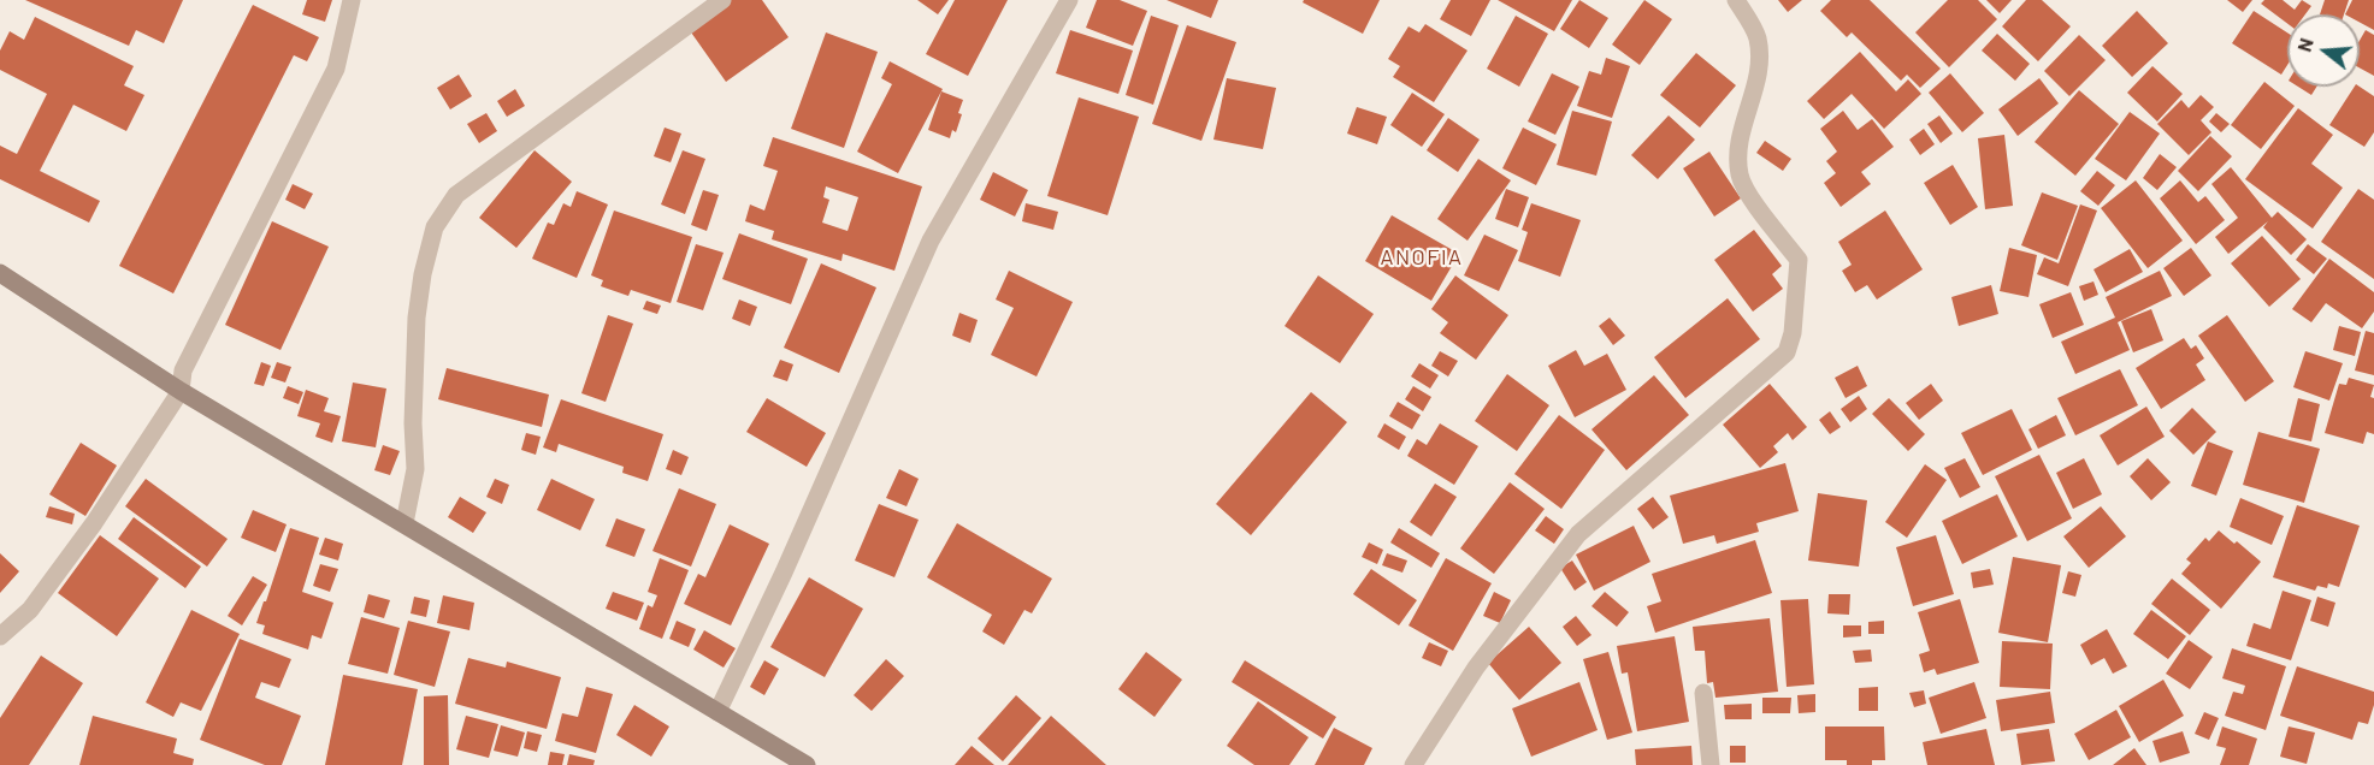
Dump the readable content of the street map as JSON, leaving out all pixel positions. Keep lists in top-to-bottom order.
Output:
{
  "districts": ["ANOFIA"],
  "north": "left"
}
